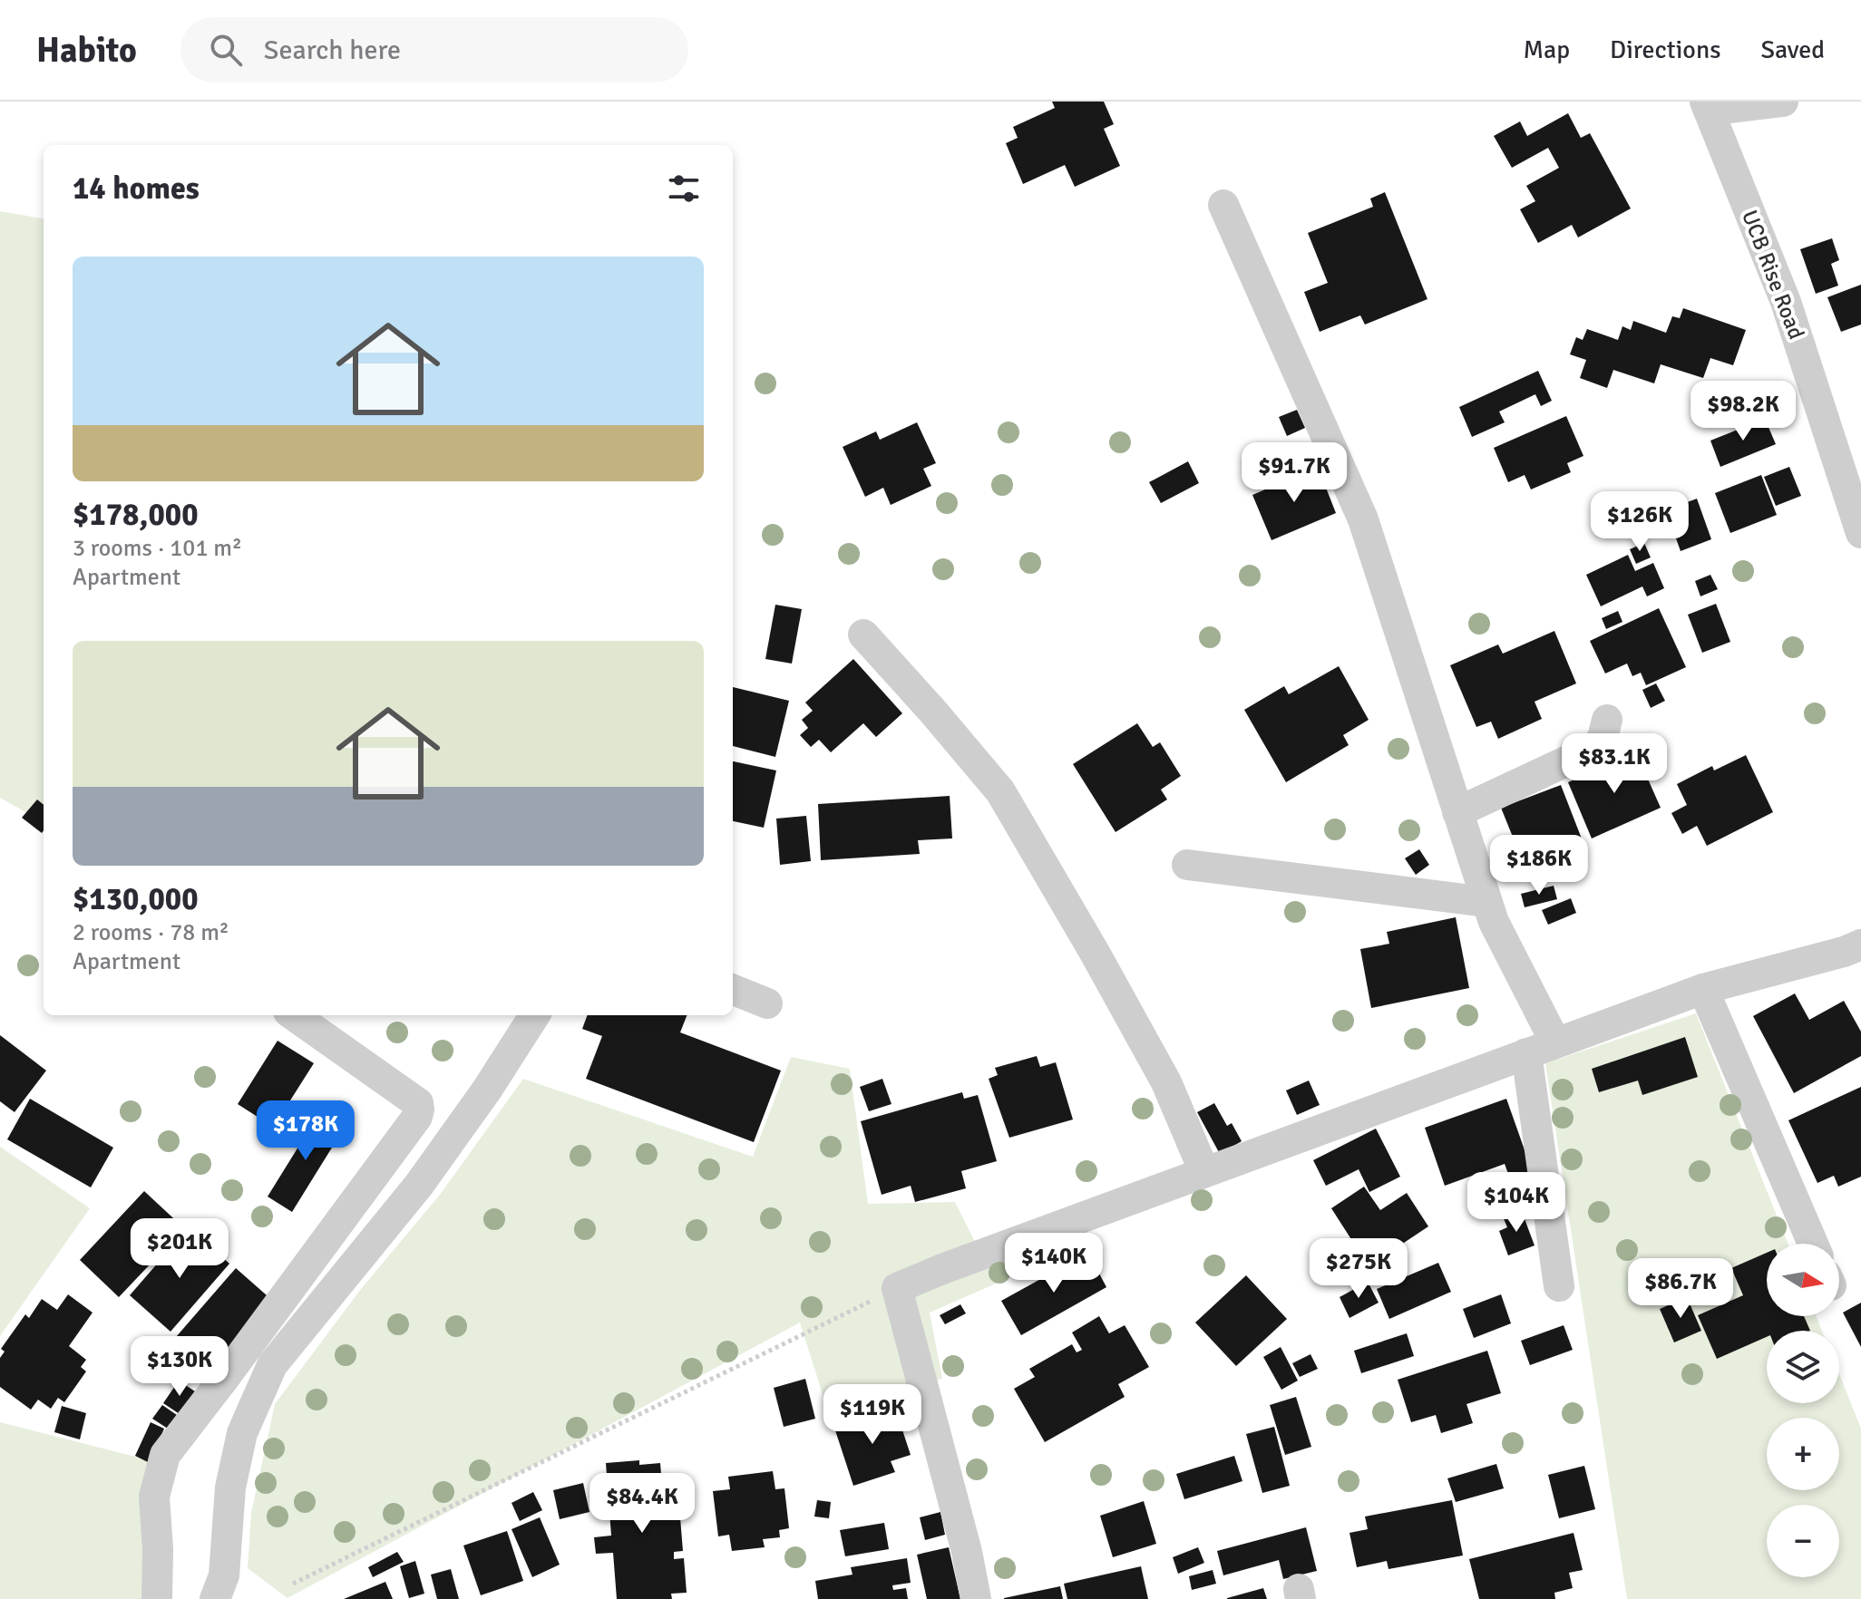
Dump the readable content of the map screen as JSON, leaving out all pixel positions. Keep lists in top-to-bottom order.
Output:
{
  "streets": {
    "street": ["UCB Rise Road"]
  },
  "north": "right",
  "page": {
    "header": "Habito",
    "search": "Search here",
    "nav": ["Map", "Directions", "Saved"],
    "heading": "14 homes",
    "list": [
      {
        "name": "$178,000",
        "note": "3 rooms · 101 m² · Apartment"
      },
      {
        "name": "$130,000",
        "note": "2 rooms · 78 m² · Apartment"
      }
    ],
    "price": [
      "$98.2K",
      "$91.7K",
      "$126K",
      "$83.1K",
      "$186K",
      "$178K",
      "$104K",
      "$201K",
      "$140K",
      "$275K",
      "$86.7K",
      "$130K",
      "$119K",
      "$84.4K"
    ],
    "map_buttons": ["+", "−"]
  }
}
